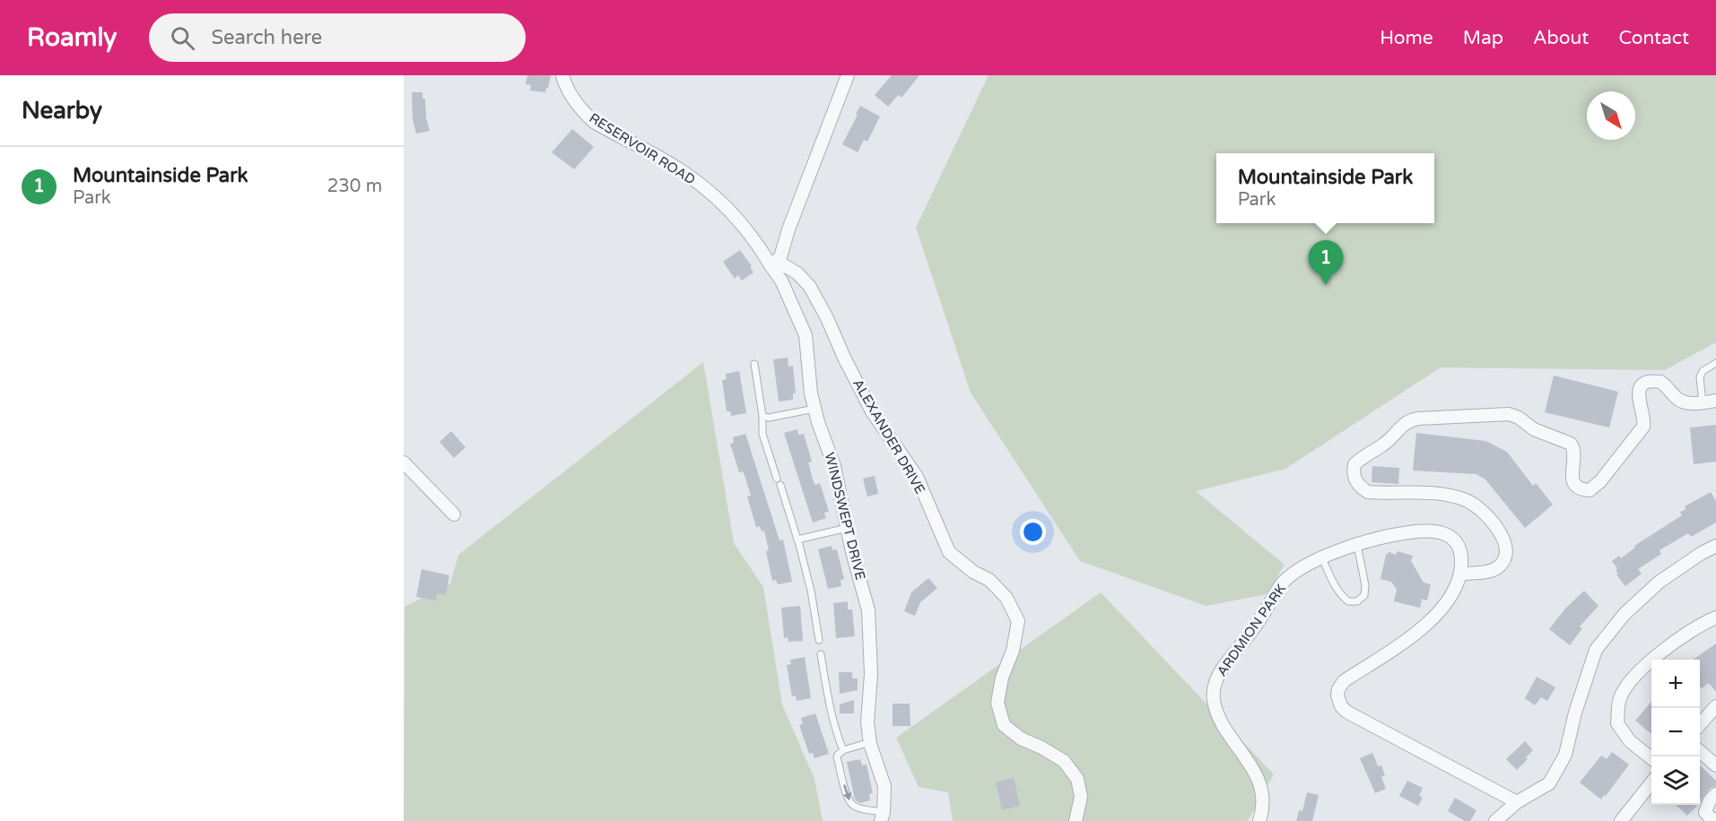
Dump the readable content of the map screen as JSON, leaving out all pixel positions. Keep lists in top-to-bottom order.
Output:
{
  "streets": {
    "street": [
      "RESERVOIR ROAD",
      "ALEXANDER DRIVE",
      "WINDSWEPT DRIVE",
      "ARDMION PARK"
    ]
  },
  "crossings": [
    ["RESERVOIR ROAD", "ALEXANDER DRIVE"],
    ["RESERVOIR ROAD", "WINDSWEPT DRIVE"],
    ["ALEXANDER DRIVE", "WINDSWEPT DRIVE"]
  ],
  "north": "bottom right",
  "page": {
    "header": "Roamly",
    "search": "Search here",
    "nav": [
      "Home",
      "Map",
      "About",
      "Contact"
    ],
    "heading": "Nearby",
    "list": [
      {
        "mark": "1",
        "name": "Mountainside Park",
        "note": "Park",
        "value": "230 m"
      }
    ],
    "popup": ["Mountainside Park", "Park"],
    "pins": "1",
    "map_buttons": ["+", "−"]
  }
}
